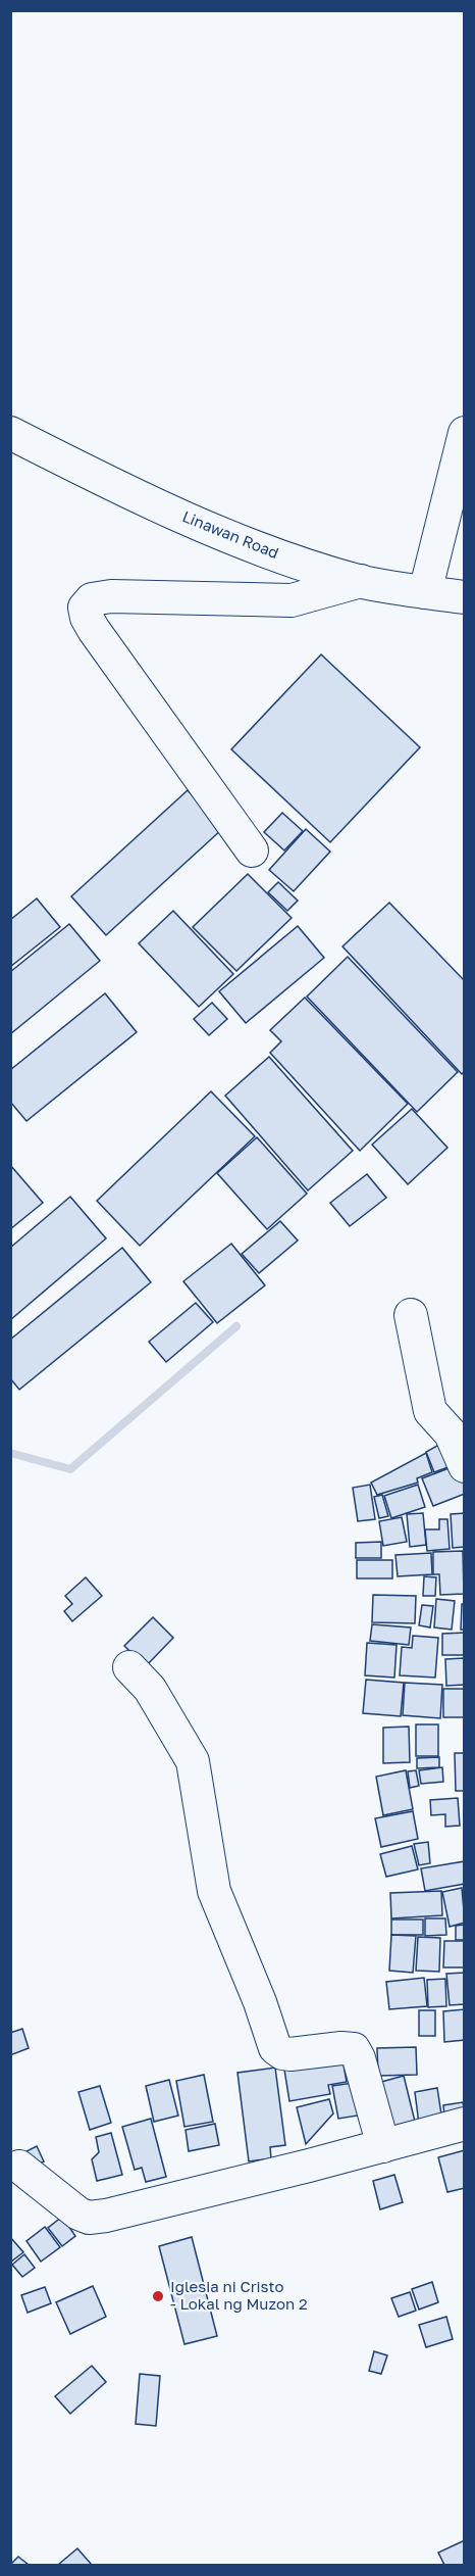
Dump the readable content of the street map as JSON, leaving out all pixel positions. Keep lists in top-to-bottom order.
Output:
{
  "streets": {
    "street": ["Linawan Road"]
  },
  "places": ["Iglesia ni Cristo - Lokal ng Muzon 2"]
}
